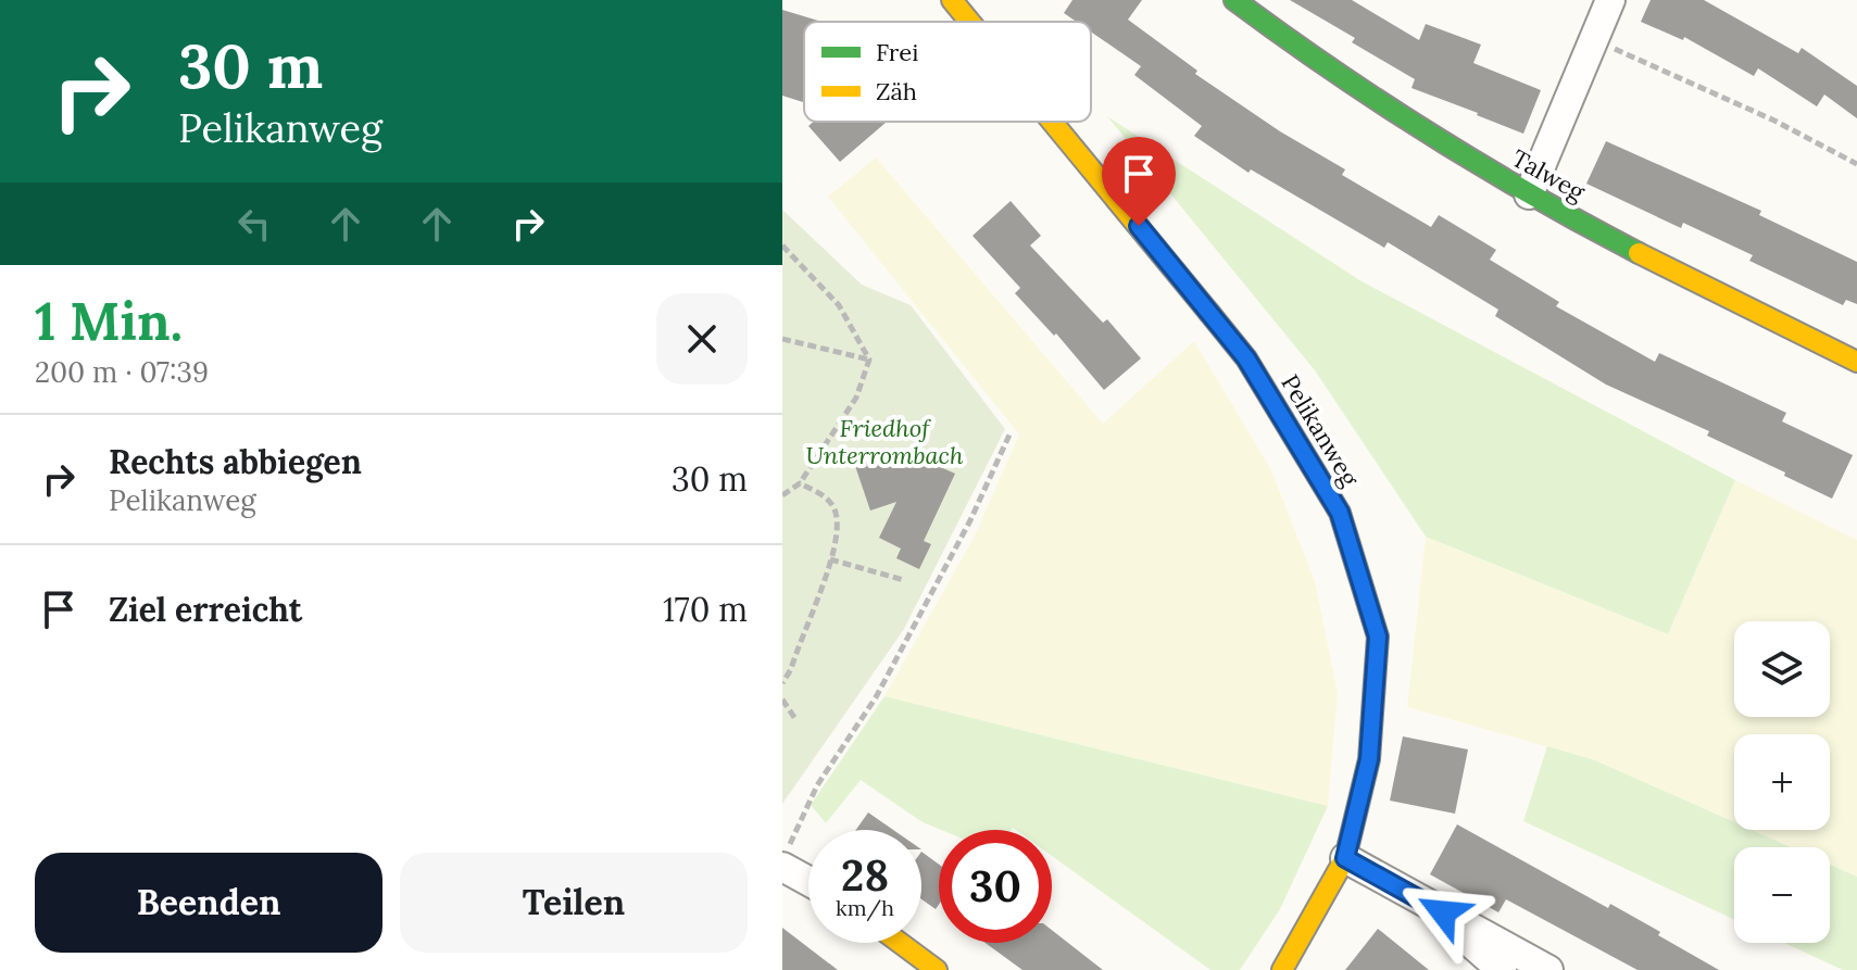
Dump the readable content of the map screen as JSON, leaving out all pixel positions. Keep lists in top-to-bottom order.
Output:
{
  "streets": {
    "street": ["Talweg", "Pelikanweg"]
  },
  "parks": ["Friedhof Unterrombach"],
  "legend": ["Frei", "Zäh"],
  "page": {
    "turn": ["30 m", "Pelikanweg"],
    "heading": ["1 Min.", "200 m · 07:39"],
    "list": [
      {
        "name": "Rechts abbiegen",
        "note": "Pelikanweg",
        "value": "30 m"
      },
      {
        "name": "Ziel erreicht",
        "value": "170 m"
      }
    ],
    "map_buttons": ["+", "−"],
    "speed": "28 km/h",
    "limit": "30",
    "buttons": ["Beenden", "Teilen"]
  }
}
